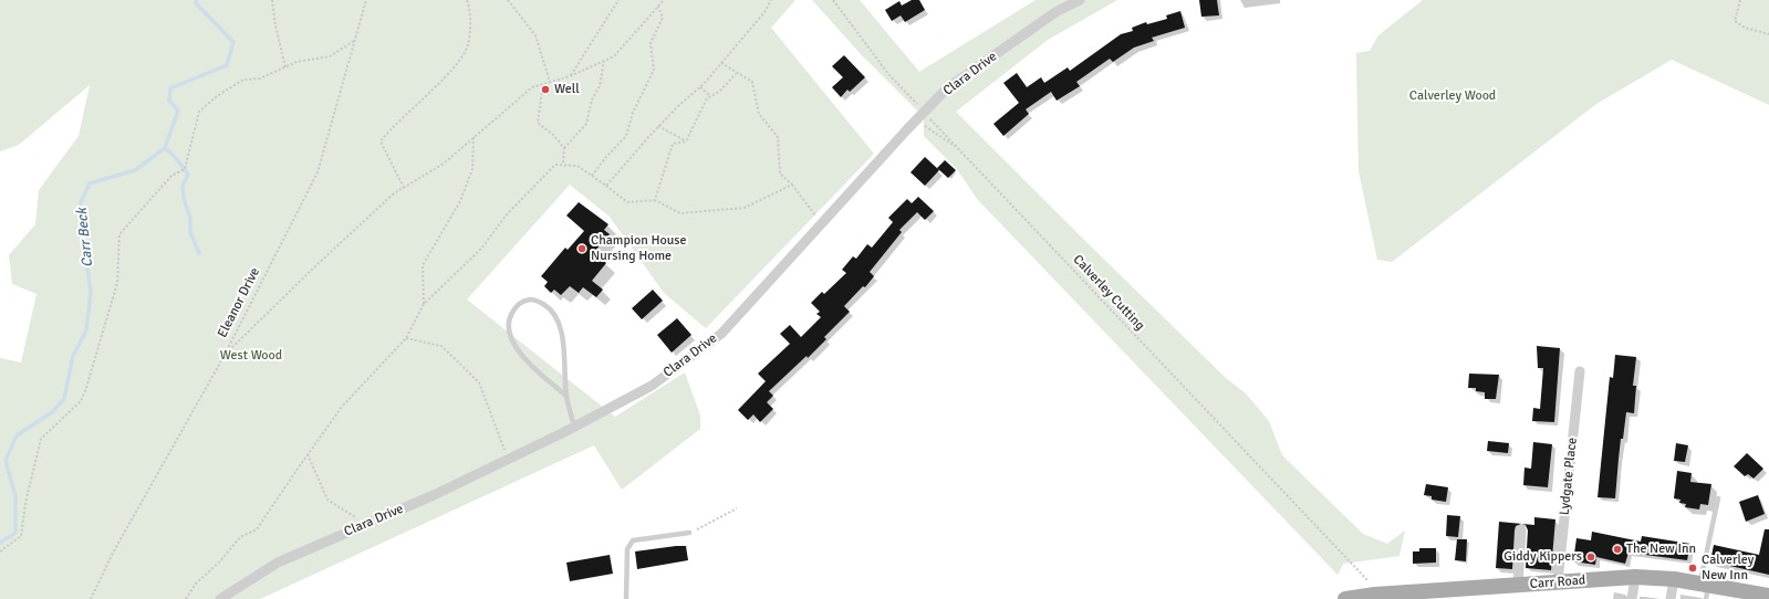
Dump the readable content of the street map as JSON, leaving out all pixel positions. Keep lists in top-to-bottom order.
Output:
{
  "streets": {
    "main road": ["Carr Road"],
    "street": ["Clara Drive", "Lydgate Place"],
    "path": ["Calverley Cutting", "Eleanor Drive"]
  },
  "crossings": [
    ["Calverley Cutting", "Carr Road"],
    ["Lydgate Place", "Carr Road"]
  ],
  "water": ["Carr Beck"],
  "parks": ["Calverley Wood", "West Wood"],
  "places": [
    "Well",
    "Champion House Nursing Home",
    "The New Inn",
    "Giddy Kippers",
    "Calverley New Inn"
  ]
}
